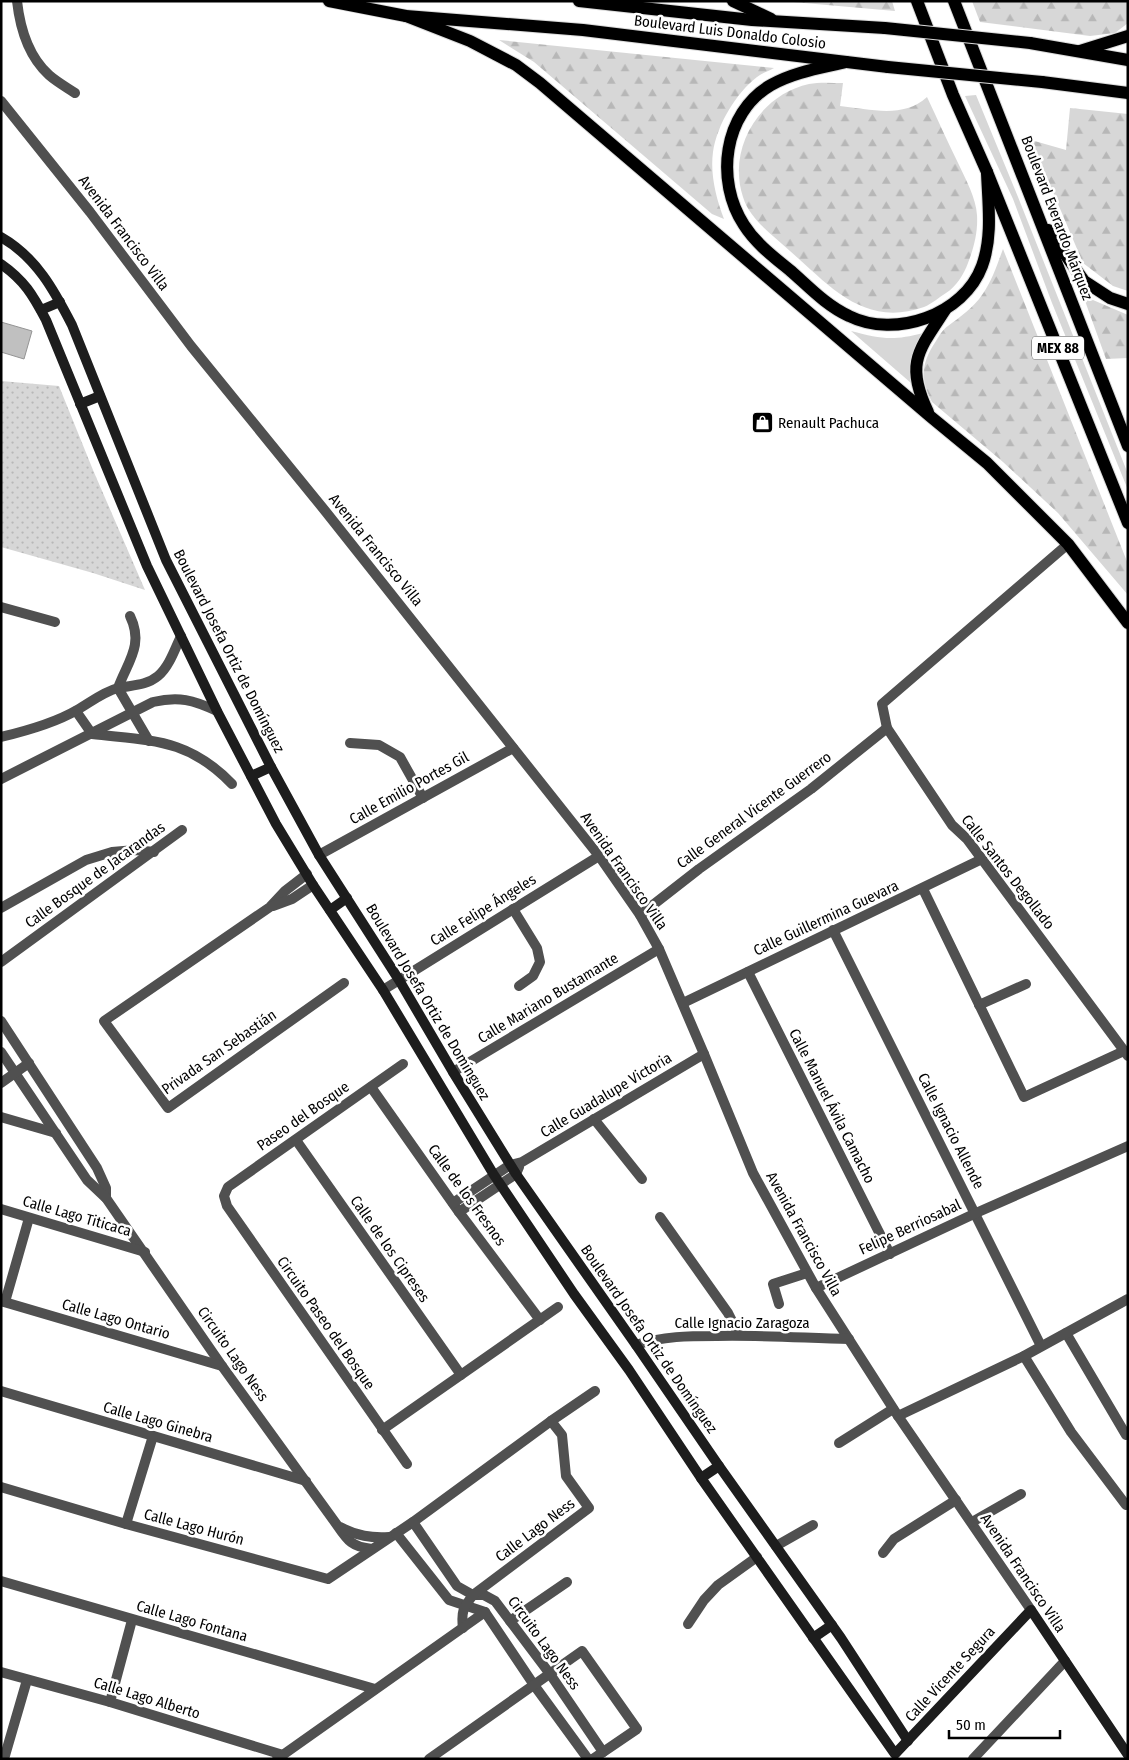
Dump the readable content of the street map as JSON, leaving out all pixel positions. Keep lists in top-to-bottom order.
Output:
{
  "streets": {
    "main road": ["Boulevard Luis Donaldo Colosio", "Boulevard Everardo Márquez", "MEX 88"],
    "street": [
      "Avenida Francisco Villa",
      "Boulevard Josefa Ortiz de Domínguez",
      "Calle Emilio Portes Gil",
      "Calle General Vicente Guerrero",
      "Calle Santos Degollado",
      "Calle Bosque de Jacarandas",
      "Calle Felipe Ángeles",
      "Calle Guillermina Guevara",
      "Calle Mariano Bustamante",
      "Privada San Sebastián",
      "Calle Guadalupe Victoria",
      "Calle Manuel Ávila Camacho",
      "Paseo del Bosque",
      "Calle Ignacio Allende",
      "Calle de los Fresnos",
      "Calle Lago Titicaca",
      "Felipe Berriosabal",
      "Calle de los Cipreses",
      "Calle Lago Ontario",
      "Circuito Paseo del Bosque",
      "Calle Ignacio Zaragoza",
      "Circuito Lago Ness",
      "Calle Lago Ginebra",
      "Calle Lago Hurón",
      "Calle Lago Ness",
      "Calle Lago Fontana",
      "Calle Vicente Segura",
      "Calle Lago Alberto"
    ]
  },
  "crossings": [
    ["Avenida Francisco Villa", "Calle Emilio Portes Gil"],
    ["Avenida Francisco Villa", "Calle General Vicente Guerrero"],
    ["Avenida Francisco Villa", "Calle Felipe Ángeles"],
    ["Avenida Francisco Villa", "Calle Guillermina Guevara"],
    ["Avenida Francisco Villa", "Calle Mariano Bustamante"],
    ["Avenida Francisco Villa", "Calle Guadalupe Victoria"],
    ["Avenida Francisco Villa", "Felipe Berriosabal"],
    ["Avenida Francisco Villa", "Calle Ignacio Zaragoza"],
    ["Avenida Francisco Villa", "Calle Vicente Segura"],
    ["Boulevard Josefa Ortiz de Domínguez", "Calle Emilio Portes Gil"],
    ["Boulevard Josefa Ortiz de Domínguez", "Calle Felipe Ángeles"],
    ["Boulevard Josefa Ortiz de Domínguez", "Calle Mariano Bustamante"],
    ["Boulevard Josefa Ortiz de Domínguez", "Calle Guadalupe Victoria"],
    ["Boulevard Josefa Ortiz de Domínguez", "Calle Ignacio Zaragoza"],
    ["Boulevard Josefa Ortiz de Domínguez", "Calle Vicente Segura"],
    ["Calle General Vicente Guerrero", "Calle Santos Degollado"],
    ["Calle Santos Degollado", "Calle Guillermina Guevara"],
    ["Calle Guillermina Guevara", "Calle Manuel Ávila Camacho"],
    ["Calle Guillermina Guevara", "Calle Ignacio Allende"],
    ["Calle Guadalupe Victoria", "Calle de los Fresnos"],
    ["Calle Manuel Ávila Camacho", "Felipe Berriosabal"],
    ["Paseo del Bosque", "Calle de los Fresnos"],
    ["Paseo del Bosque", "Calle de los Cipreses"],
    ["Paseo del Bosque", "Circuito Paseo del Bosque"],
    ["Calle Ignacio Allende", "Felipe Berriosabal"],
    ["Calle Lago Titicaca", "Circuito Lago Ness"],
    ["Calle Lago Ontario", "Circuito Lago Ness"],
    ["Circuito Lago Ness", "Calle Lago Ginebra"],
    ["Circuito Lago Ness", "Calle Lago Hurón"],
    ["Circuito Lago Ness", "Calle Lago Ness"],
    ["Circuito Lago Ness", "Calle Lago Fontana"],
    ["Circuito Lago Ness", "Calle Lago Alberto"]
  ],
  "places": {
    "shop": ["Renault Pachuca"]
  },
  "scale_bar": "50 m"
}
